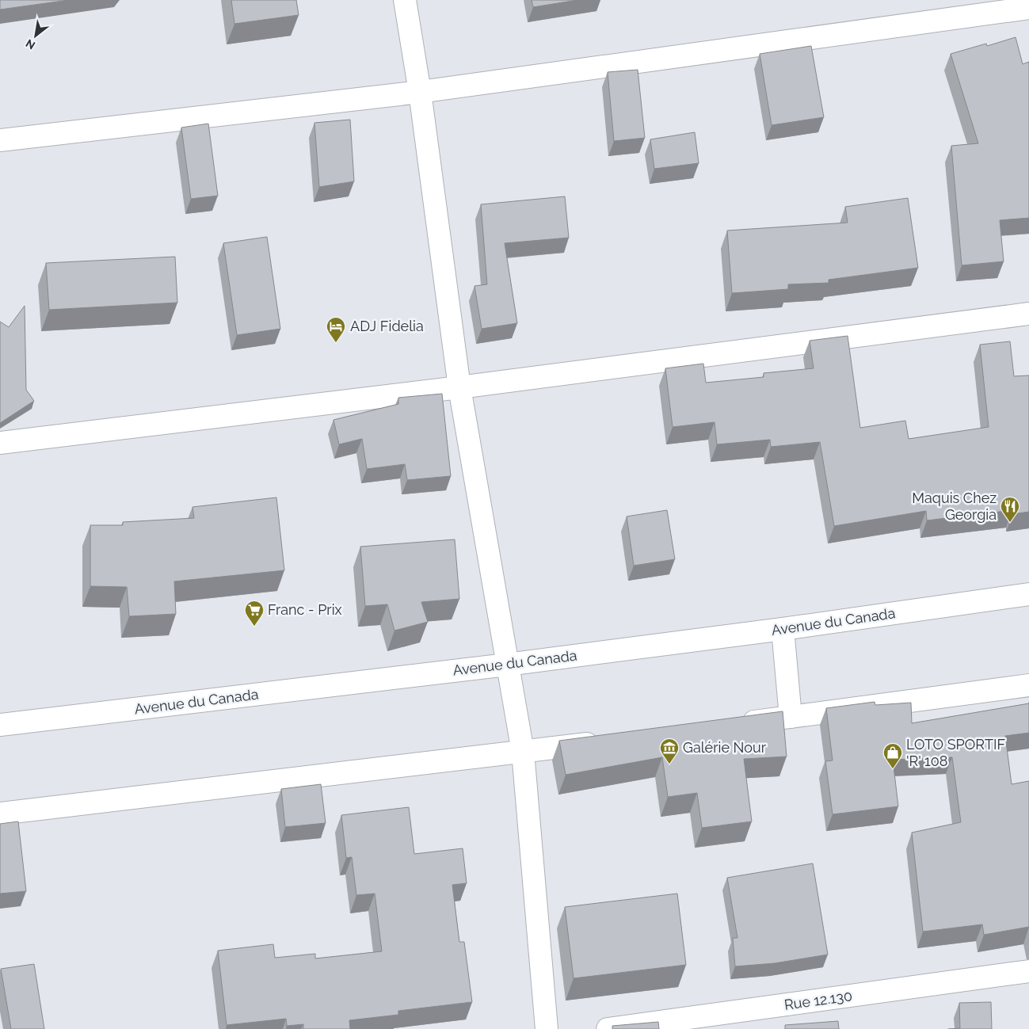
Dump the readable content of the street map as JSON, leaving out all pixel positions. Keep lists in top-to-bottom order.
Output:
{
  "streets": {
    "street": ["Avenue du Canada", "Rue 12.130"]
  },
  "places": {
    "hotel": ["ADJ Fidelia"],
    "restaurant": ["Maquis Chez Georgia"],
    "supermarket": ["Franc - Prix"],
    "museum": ["Galérie Nour"],
    "shop": ["LOTO SPORTIF 'R' 108"]
  },
  "north": "bottom left"
}
